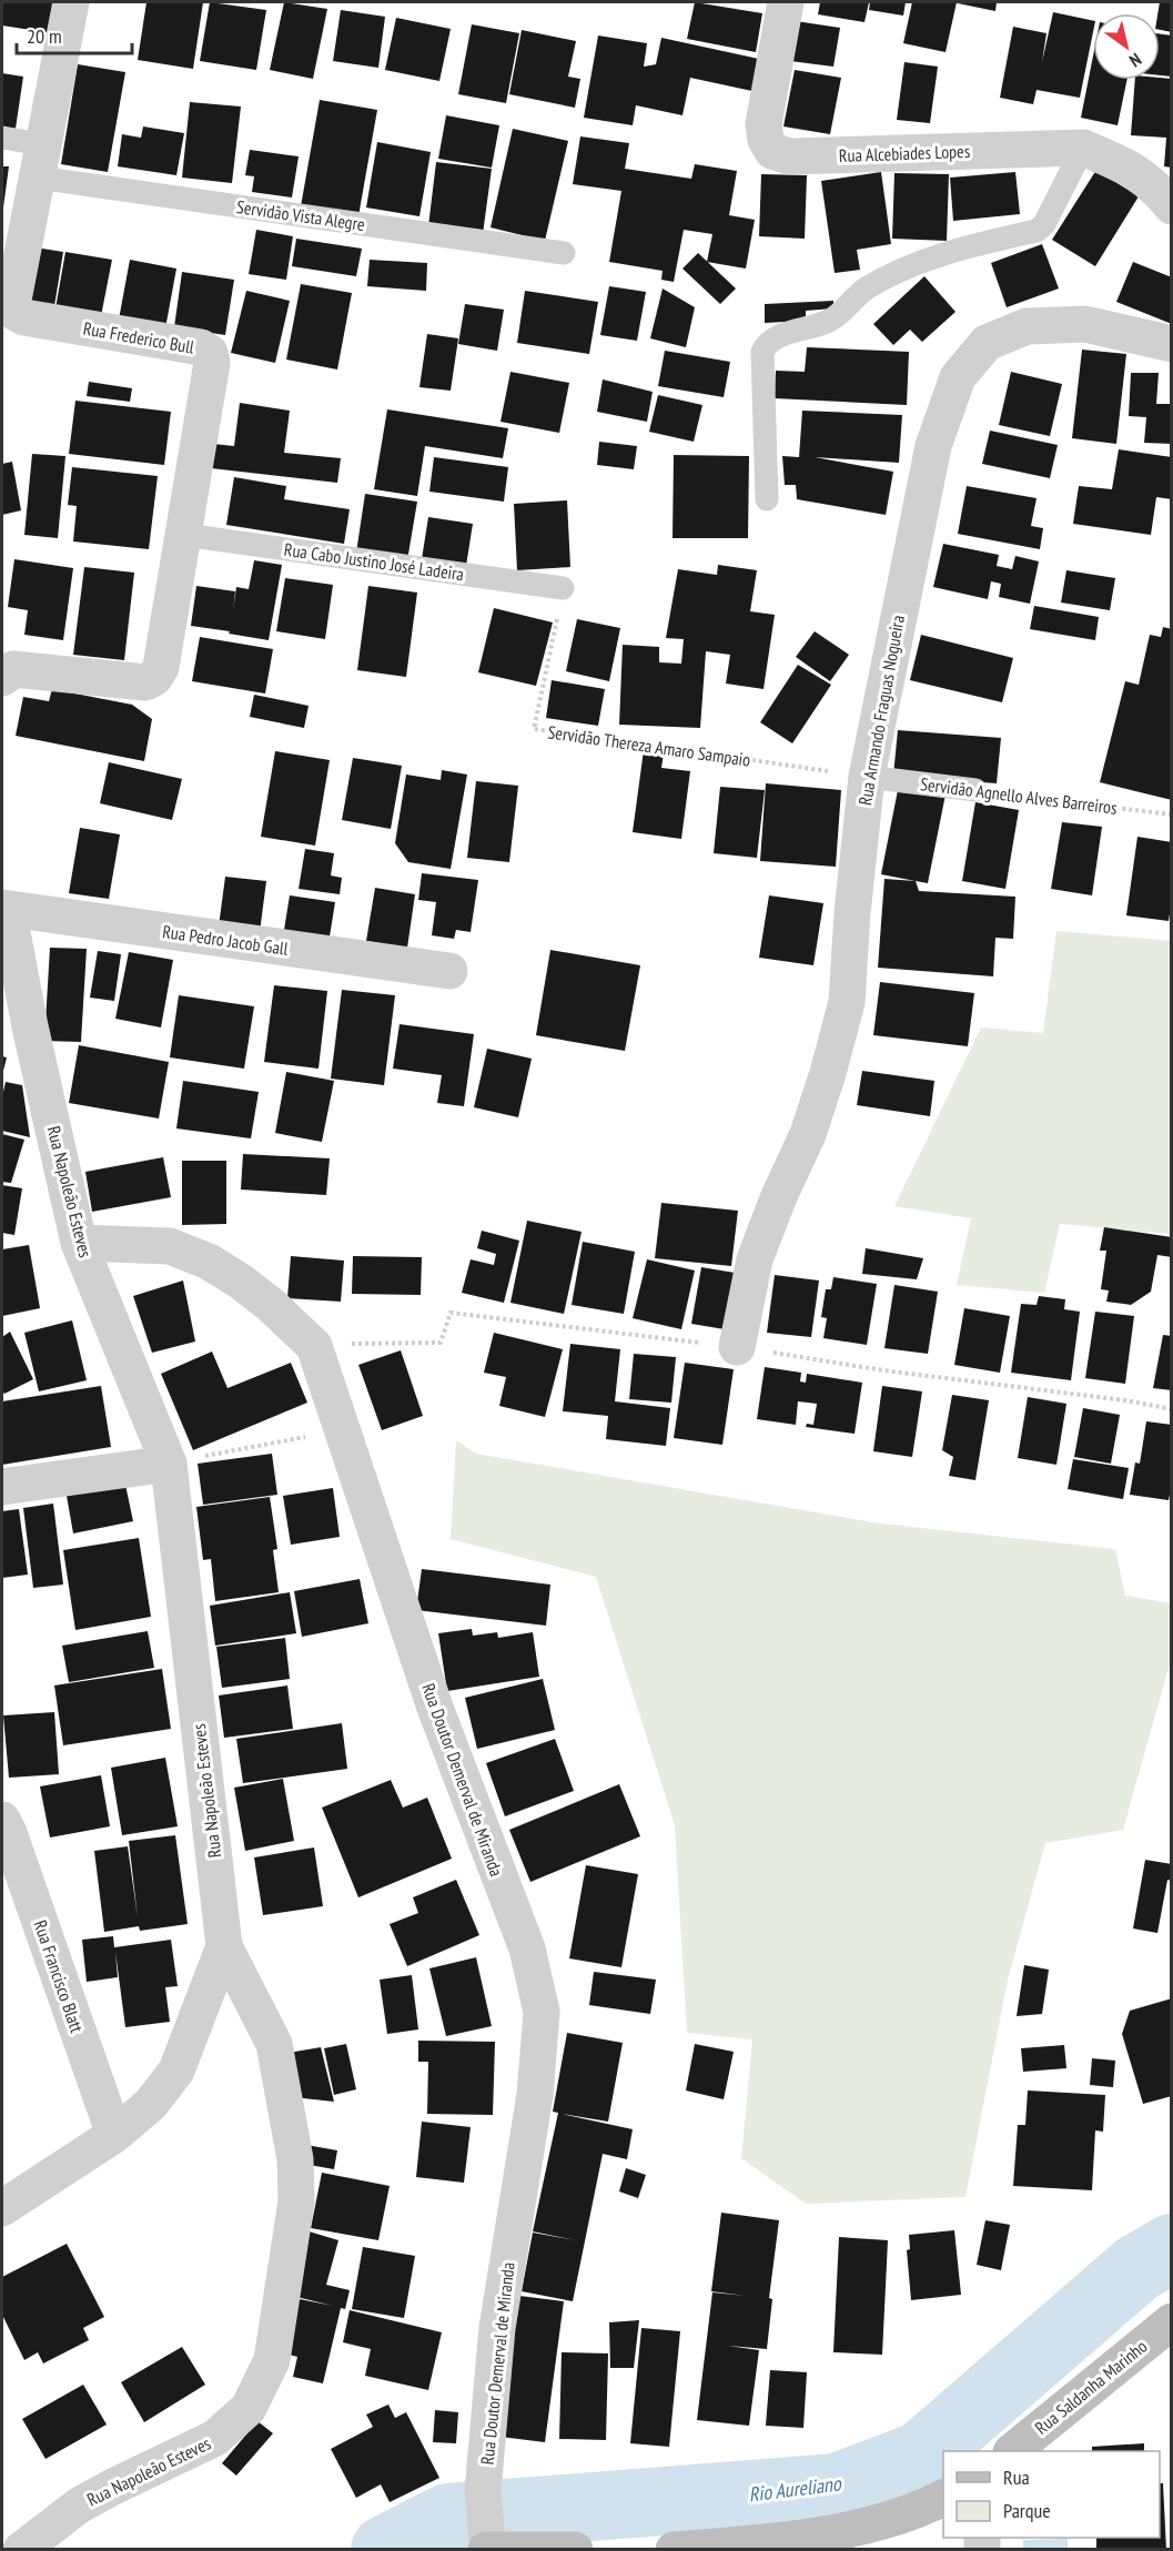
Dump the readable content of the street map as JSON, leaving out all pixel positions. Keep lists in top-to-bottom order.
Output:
{
  "streets": {
    "main road": ["Rua Saldanha Marinho"],
    "street": [
      "Rua Alcebiades Lopes",
      "Rua Frederico Bull",
      "Rua Armando Fraguas Nogueira",
      "Rua Pedro Jacob Gall",
      "Rua Napoleão Esteves",
      "Rua Doutor Demerval de Miranda",
      "Rua Francisco Blatt"
    ],
    "lane": ["Servidão Vista Alegre", "Rua Cabo Justino José Ladeira", "Servidão Agnello Alves Barreiros"],
    "path": ["Servidão Thereza Amaro Sampaio"]
  },
  "crossings": [
    ["Servidão Vista Alegre", "Rua Frederico Bull"],
    ["Rua Frederico Bull", "Rua Cabo Justino José Ladeira"],
    ["Rua Cabo Justino José Ladeira", "Servidão Thereza Amaro Sampaio"],
    ["Rua Armando Fraguas Nogueira", "Servidão Thereza Amaro Sampaio"],
    ["Rua Armando Fraguas Nogueira", "Servidão Agnello Alves Barreiros"],
    ["Servidão Thereza Amaro Sampaio", "Servidão Agnello Alves Barreiros"],
    ["Rua Pedro Jacob Gall", "Rua Napoleão Esteves"],
    ["Rua Napoleão Esteves", "Rua Doutor Demerval de Miranda"]
  ],
  "water": ["Rio Aureliano"],
  "legend": ["Rua", "Parque"],
  "scale_bar": "20 m",
  "north": "bottom right"
}
